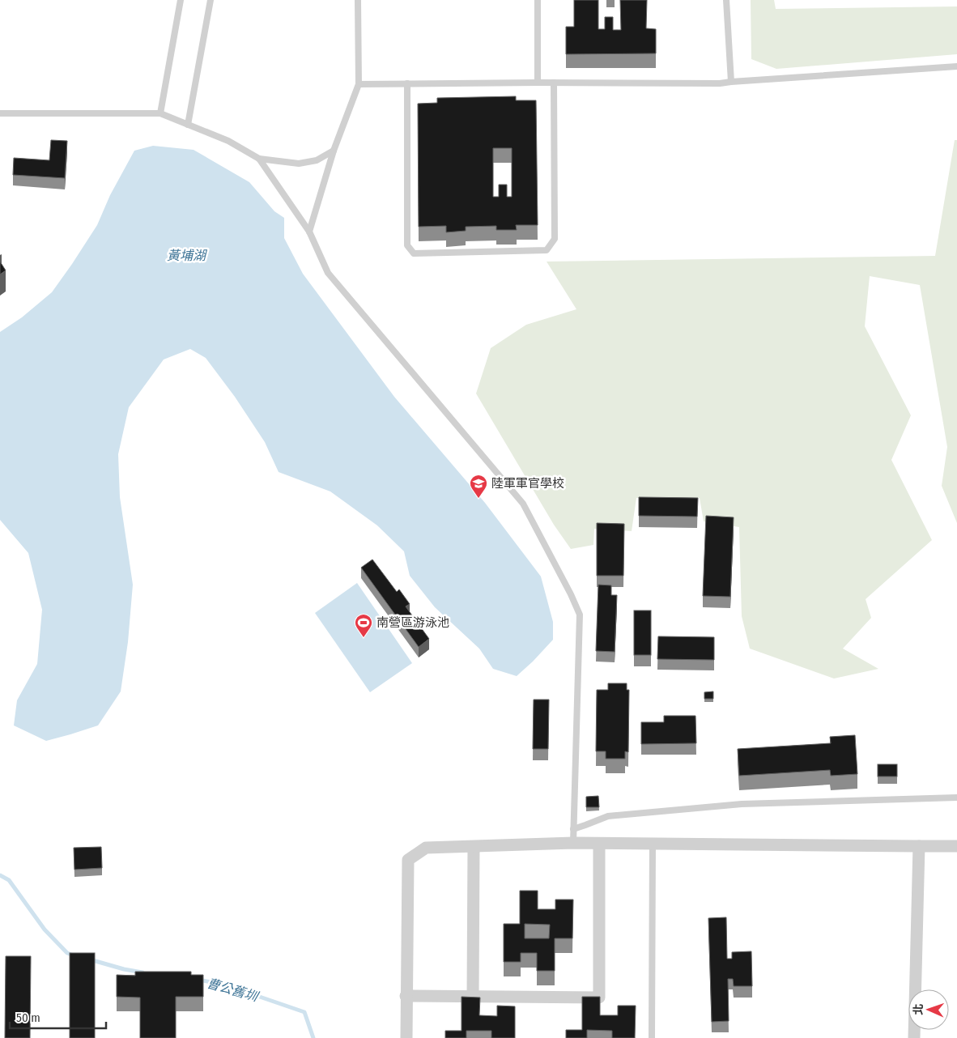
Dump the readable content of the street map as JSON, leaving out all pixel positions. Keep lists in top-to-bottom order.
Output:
{
  "water": ["黃埔湖", "曹公舊圳"],
  "places": {
    "school or university": ["陸軍軍官學校"],
    "sports": ["南營區游泳池"]
  },
  "scale_bar": "50 m",
  "north": "left"
}
